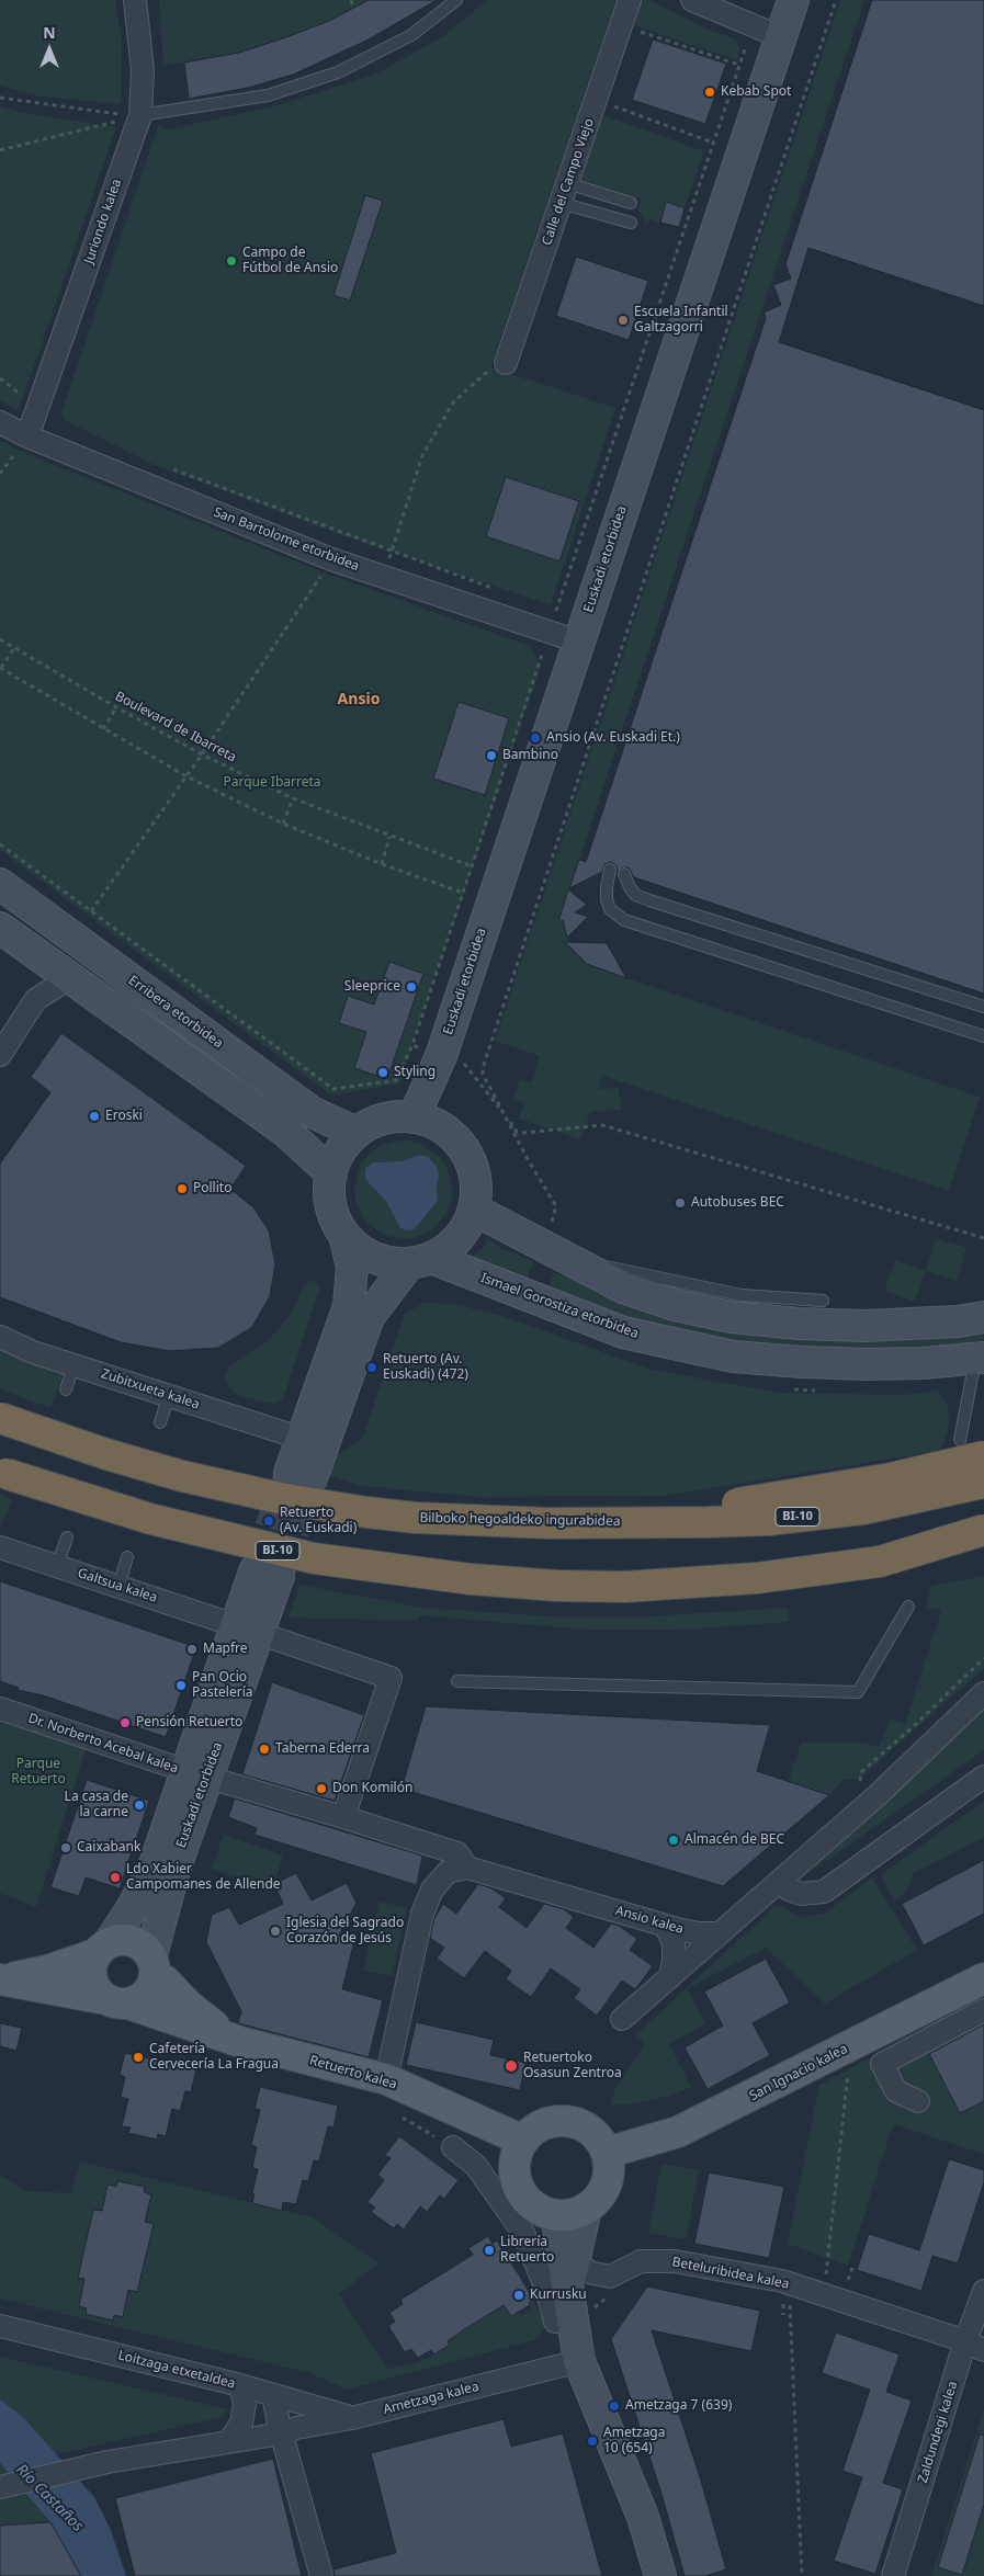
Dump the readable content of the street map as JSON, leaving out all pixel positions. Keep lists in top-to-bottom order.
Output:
{
  "streets": {
    "highway": ["BI-10", "Bilboko hegoaldeko ingurabidea"],
    "main road": ["Retuerto kalea", "San Ignacio kalea"],
    "street": [
      "Calle del Campo Viejo",
      "Juriondo kalea",
      "San Bartolome etorbidea",
      "Euskadi etorbidea",
      "Erribera etorbidea",
      "Ismael Gorostiza etorbidea",
      "Zubitxueta kalea",
      "Galtsua kalea",
      "Dr. Norberto Acebal kalea",
      "Ansio kalea",
      "Beteluribidea kalea",
      "Loitzaga etxetaldea",
      "Ametzaga kalea",
      "Zaldundegi kalea"
    ],
    "path": ["Boulevard de Ibarreta"]
  },
  "crossings": [
    ["Juriondo kalea", "San Bartolome etorbidea"],
    ["San Bartolome etorbidea", "Euskadi etorbidea"],
    ["Euskadi etorbidea", "Erribera etorbidea"],
    ["Euskadi etorbidea", "Ismael Gorostiza etorbidea"],
    ["Euskadi etorbidea", "Galtsua kalea"],
    ["Euskadi etorbidea", "Dr. Norberto Acebal kalea"],
    ["Erribera etorbidea", "Ismael Gorostiza etorbidea"],
    ["Galtsua kalea", "Dr. Norberto Acebal kalea"],
    ["Dr. Norberto Acebal kalea", "Ansio kalea"],
    ["Retuerto kalea", "San Ignacio kalea"],
    ["Beteluribidea kalea", "Zaldundegi kalea"],
    ["Loitzaga etxetaldea", "Ametzaga kalea"]
  ],
  "districts": ["Ansio"],
  "water": ["Río Castaños"],
  "parks": ["Parque Ibarreta", "Parque Retuerto"],
  "places": [
    "Kebab Spot",
    "Campo de Fútbol de Ansio",
    "Escuela Infantil Galtzagorri",
    "Ansio (Av. Euskadi Et.)",
    "Bambino",
    "Sleeprice",
    "Styling",
    "Eroski",
    "Pollito",
    "Autobuses BEC",
    "Retuerto (Av. Euskadi) (472)",
    "Retuerto (Av. Euskadi)",
    "Mapfre",
    "Pan Ocio Pastelería",
    "Pensión Retuerto",
    "Taberna Ederra",
    "Don Komilón",
    "La casa de la carne",
    "Almacén de BEC",
    "Caixabank",
    "Ldo Xabier Campomanes de Allende",
    "Iglesia del Sagrado Corazón de Jesús",
    "Cafetería Cervecería La Fragua",
    "Retuertoko Osasun Zentroa",
    "Librería Retuerto",
    "Kurrusku",
    "Ametzaga 7 (639)",
    "Ametzaga 10 (654)"
  ],
  "north": "top"
}
